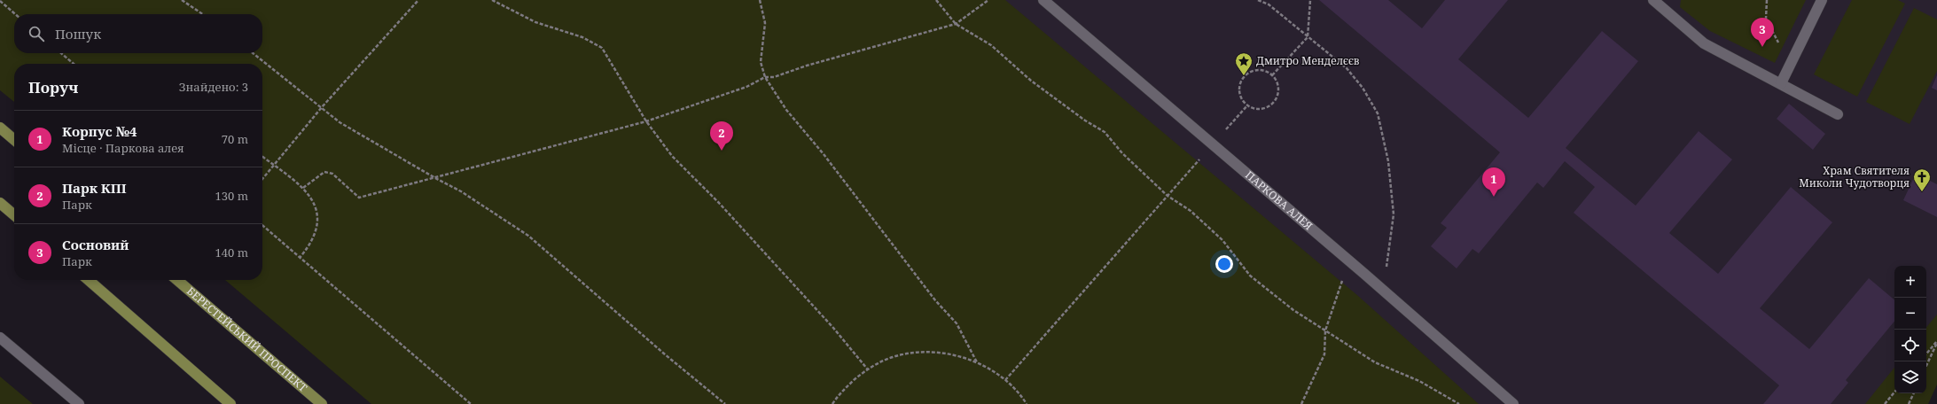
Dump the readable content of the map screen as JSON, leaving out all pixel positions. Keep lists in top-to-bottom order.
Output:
{
  "streets": {
    "main road": ["БЕРЕСТЕЙСЬКИЙ ПРОСПЕКТ"],
    "street": ["ПАРКОВА АЛЕЯ"]
  },
  "places": {
    "place": ["Дмитро Менделєєв"],
    "church": ["Храм Святителя Миколи Чудотворця"]
  },
  "page": {
    "search": "Пошук",
    "pins": ["3", "2", "1"],
    "heading": ["Поруч", "Знайдено: 3"],
    "list": [
      {
        "mark": "1",
        "name": "Корпус №4",
        "note": "Місце · Паркова алея",
        "value": "70 m"
      },
      {
        "mark": "2",
        "name": "Парк КПІ",
        "note": "Парк",
        "value": "130 m"
      },
      {
        "mark": "3",
        "name": "Сосновий",
        "note": "Парк",
        "value": "140 m"
      }
    ],
    "map_buttons": ["+", "−"]
  }
}
